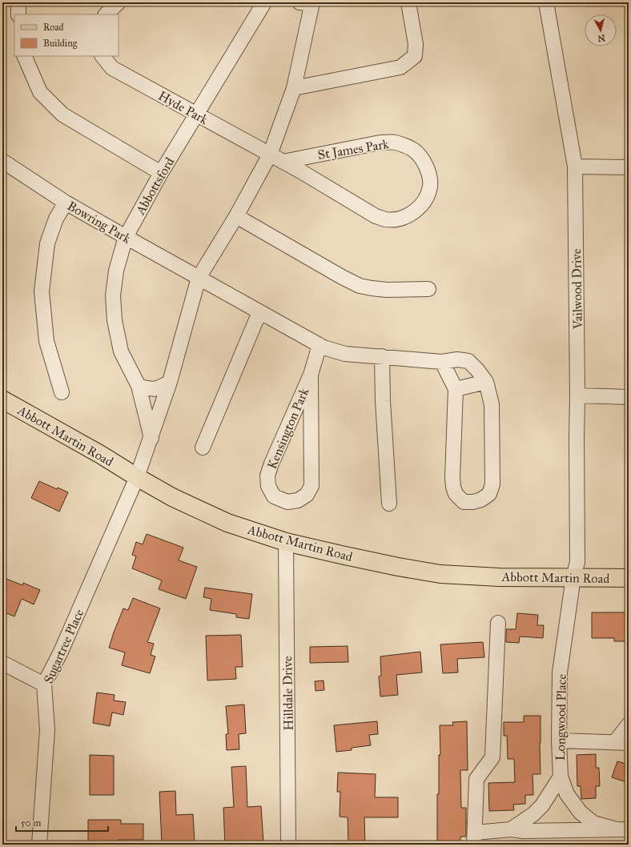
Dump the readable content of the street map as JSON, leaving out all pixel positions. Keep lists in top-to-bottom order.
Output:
{
  "streets": {
    "main road": ["Abbott Martin Road"],
    "street": [
      "Hyde Park",
      "St James Park",
      "Abbottsford",
      "Bowring Park",
      "Vailwood Drive",
      "Kensington Park",
      "Sugartree Place",
      "Hilldale Drive",
      "Longwood Place"
    ]
  },
  "crossings": [
    ["Hyde Park", "St James Park"],
    ["Hyde Park", "Abbottsford"],
    ["Abbottsford", "Bowring Park"],
    ["Vailwood Drive", "Abbott Martin Road"],
    ["Vailwood Drive", "Longwood Place"],
    ["Abbott Martin Road", "Sugartree Place"],
    ["Abbott Martin Road", "Hilldale Drive"],
    ["Abbott Martin Road", "Longwood Place"]
  ],
  "legend": ["Road", "Building"],
  "scale_bar": "50 m",
  "north": "bottom"
}
